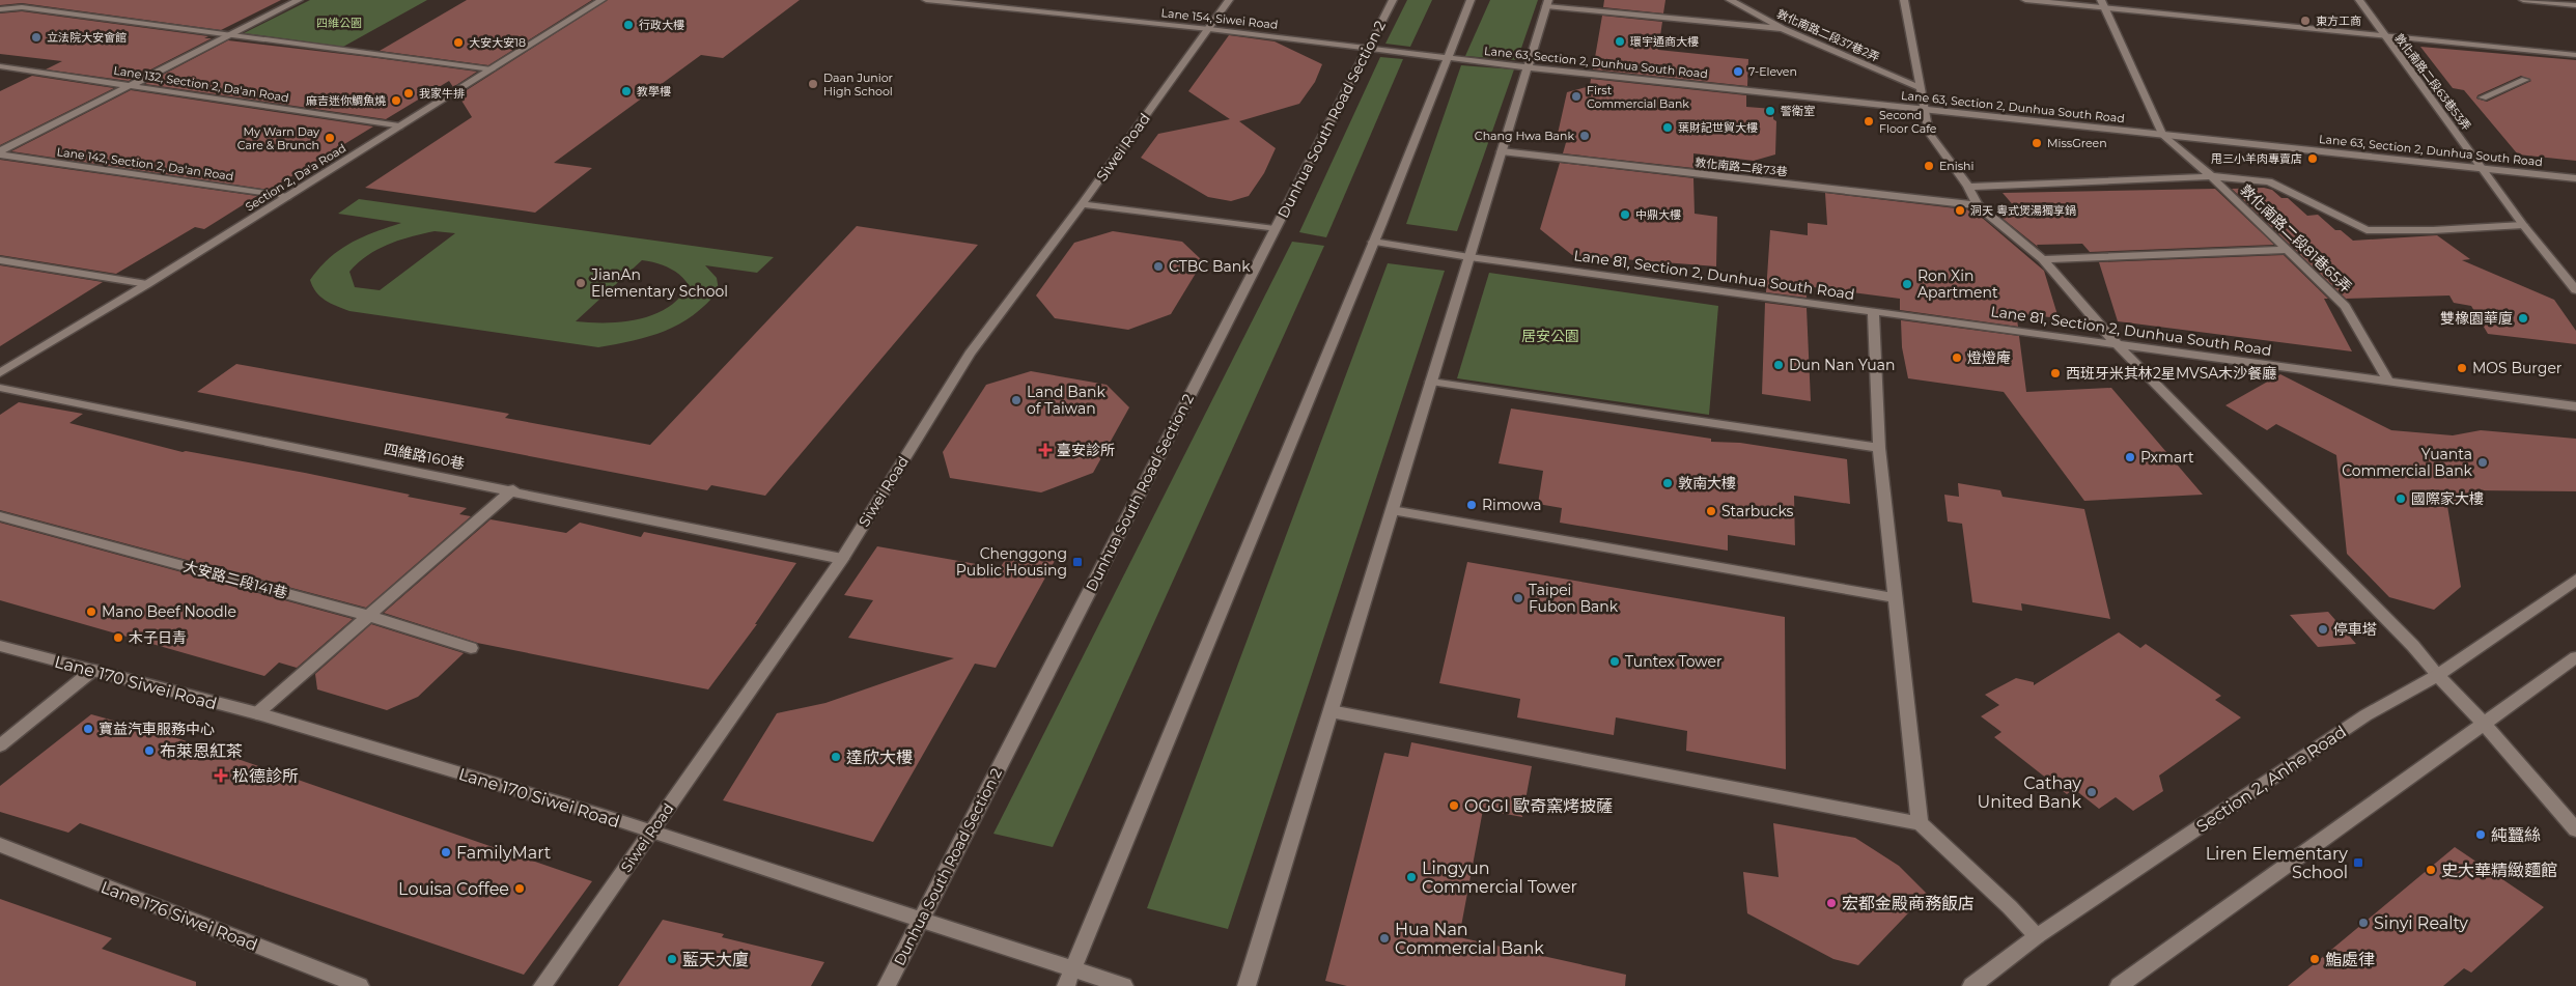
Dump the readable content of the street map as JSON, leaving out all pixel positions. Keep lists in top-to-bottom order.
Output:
{
  "streets": {
    "street": [
      "Lane 154, Siwei Road",
      "敦化南路二段37巷2弄",
      "Lane 63, Section 2, Dunhua South Road",
      "敦化南路二段63巷53弄",
      "Lane 132, Section 2, Da'an Road",
      "Dunhua South Road Section 2",
      "Siwei Road",
      "Lane 142, Section 2, Da'an Road",
      "敦化南路二段73巷",
      "Section 2, Da'a Road",
      "敦化南路二段81巷65弄",
      "Lane 81, Section 2, Dunhua South Road",
      "四維路160巷",
      "大安路二段141巷",
      "Lane 170 Siwei Road",
      "Section 2, Anhe Road",
      "Lane 176 Siwei Road"
    ]
  },
  "crossings": [
    ["Lane 154, Siwei Road", "Lane 63, Section 2, Dunhua South Road"],
    ["Lane 154, Siwei Road", "Dunhua South Road Section 2"],
    ["Lane 154, Siwei Road", "Siwei Road"],
    ["Lane 63, Section 2, Dunhua South Road", "敦化南路二段63巷53弄"],
    ["Lane 63, Section 2, Dunhua South Road", "敦化南路二段81巷65弄"],
    ["Lane 132, Section 2, Da'an Road", "Section 2, Da'a Road"],
    ["Dunhua South Road Section 2", "Lane 170 Siwei Road"],
    ["Siwei Road", "四維路160巷"],
    ["Siwei Road", "Lane 170 Siwei Road"],
    ["Lane 142, Section 2, Da'an Road", "Section 2, Da'a Road"],
    ["敦化南路二段81巷65弄", "Lane 81, Section 2, Dunhua South Road"]
  ],
  "parks": ["四維公園", "居安公園"],
  "places": {
    "other": [
      "東方工商",
      "行政大樓",
      "立法院大安會館",
      "環宇通商大樓",
      "大安大安18",
      "7-Eleven",
      "Daan Junior High School",
      "教學樓",
      "我家牛排",
      "First Commercial Bank",
      "麻吉迷你鯛魚燒",
      "警衛室",
      "Second Floor Cafe",
      "葉財記世貿大樓",
      "Chang Hwa Bank",
      "My Warn Day Care & Brunch",
      "MissGreen",
      "甩三小羊肉專賣店",
      "Enishi",
      "洞天 粵式煲湯獨享鍋",
      "中鼎大樓",
      "CTBC Bank",
      "JianAn Elementary School",
      "Ron Xin Apartment",
      "雙橡園華廈",
      "燈燈庵",
      "Dun Nan Yuan",
      "MOS Burger",
      "西班牙米其林2星MVSA木沙餐廳",
      "Land Bank of Taiwan",
      "Pxmart",
      "Yuanta Commercial Bank",
      "敦南大樓",
      "國際家大樓",
      "Rimowa",
      "Starbucks",
      "Taipei Fubon Bank",
      "Mano Beef Noodle",
      "停車塔",
      "木子日青",
      "Tuntex Tower",
      "寶益汽車服務中心",
      "布萊恩紅茶",
      "達欣大樓",
      "Cathay United Bank",
      "OGGI 歐奇窯烤披薩",
      "純蠶絲",
      "FamilyMart",
      "史大華精緻麵館",
      "Lingyun Commercial Tower",
      "Louisa Coffee",
      "宏都金殿商務飯店",
      "Sinyi Realty",
      "Hua Nan Commercial Bank",
      "藍天大廈",
      "鮨處律"
    ],
    "health": ["臺安診所", "松德診所"],
    "transit": ["Chenggong Public Housing", "Liren Elementary School"]
  }
}
